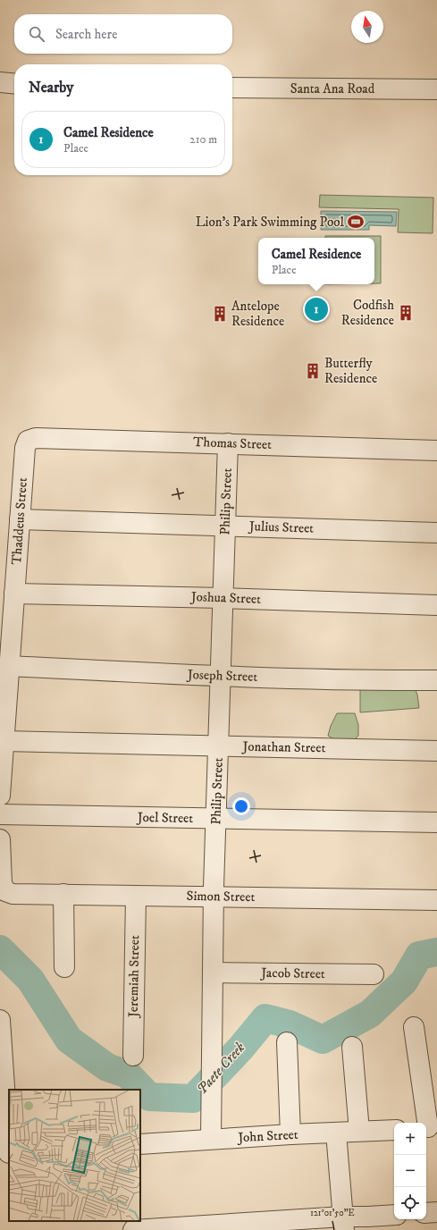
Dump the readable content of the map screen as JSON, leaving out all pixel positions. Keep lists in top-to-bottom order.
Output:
{
  "streets": {
    "street": [
      "Santa Ana Road",
      "Thomas Street",
      "Philip Street",
      "Thaddeus Street",
      "Julius Street",
      "Joshua Street",
      "Joseph Street",
      "Jonathan Street",
      "Joel Street",
      "Simon Street",
      "Jacob Street",
      "Jeremiah Street",
      "John Street"
    ]
  },
  "crossings": [
    ["Thomas Street", "Philip Street"],
    ["Thomas Street", "Thaddeus Street"],
    ["Philip Street", "Julius Street"],
    ["Philip Street", "Joshua Street"],
    ["Philip Street", "Joseph Street"],
    ["Philip Street", "Jonathan Street"],
    ["Philip Street", "Joel Street"],
    ["Philip Street", "Simon Street"],
    ["Philip Street", "Jacob Street"],
    ["Philip Street", "John Street"],
    ["Thaddeus Street", "Julius Street"],
    ["Thaddeus Street", "Joshua Street"],
    ["Thaddeus Street", "Joseph Street"],
    ["Thaddeus Street", "Jonathan Street"],
    ["Simon Street", "Jeremiah Street"]
  ],
  "water": ["Paete Creek"],
  "places": {
    "sports": ["Lion's Park Swimming Pool"],
    "building": ["Codfish Residence", "Antelope Residence", "Butterfly Residence"]
  },
  "north": "top",
  "page": {
    "search": "Search here",
    "heading": "Nearby",
    "list": [
      {
        "mark": "1",
        "name": "Camel Residence",
        "note": "Place",
        "value": "210 m"
      }
    ],
    "popup": ["Camel Residence", "Place"],
    "pins": "1",
    "map_buttons": ["+", "−"]
  },
  "coordinates": ["121°01'50\"E"]
}
